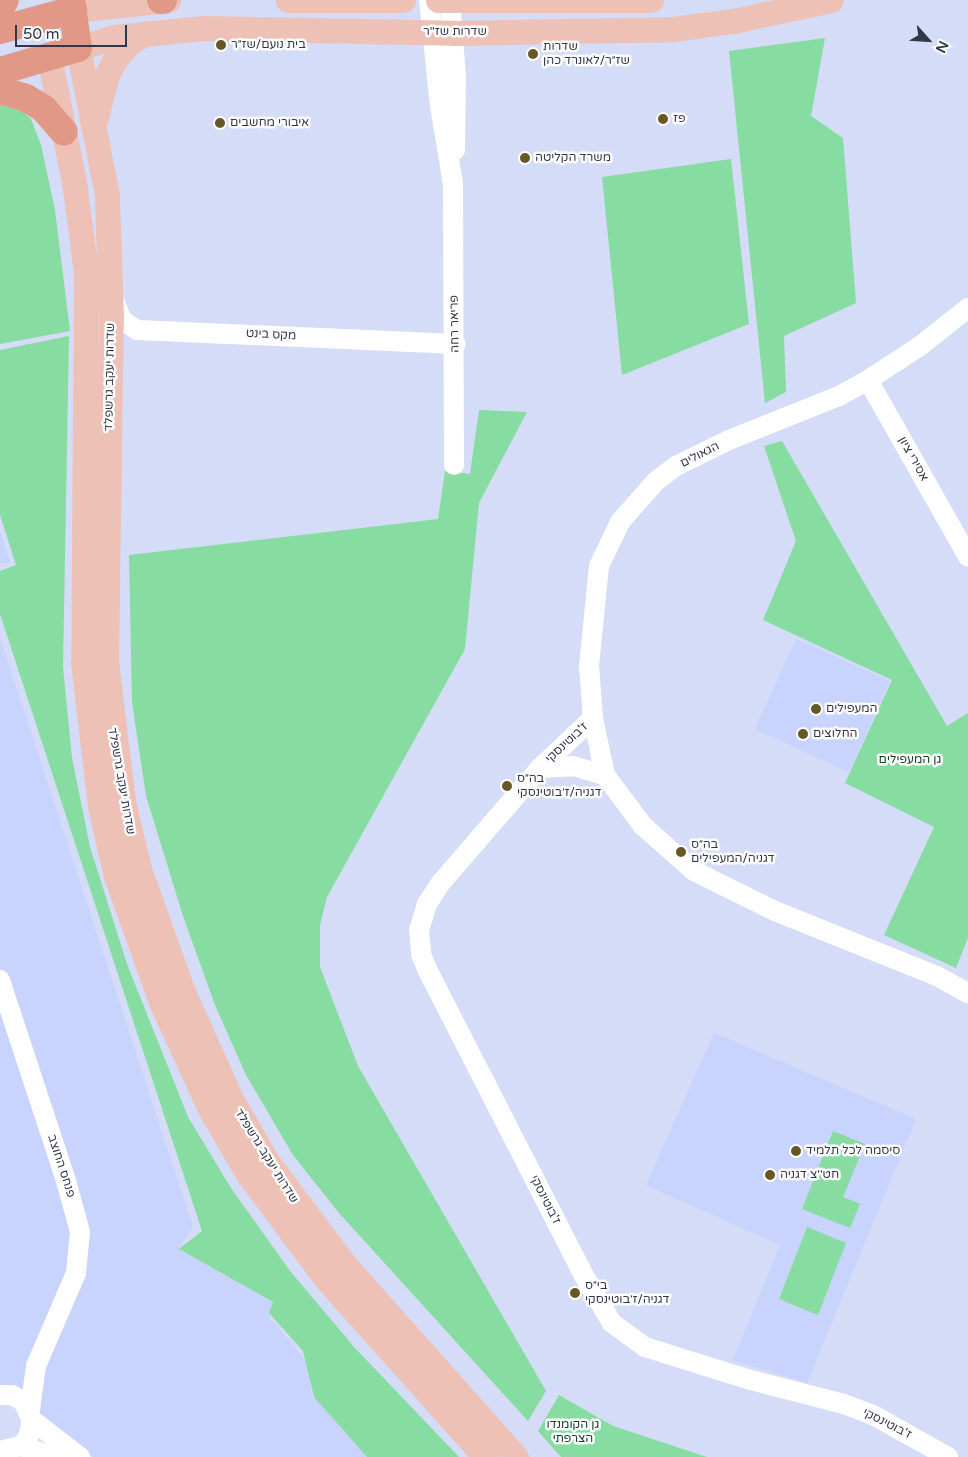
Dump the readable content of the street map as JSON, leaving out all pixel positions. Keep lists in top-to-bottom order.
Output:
{
  "streets": {
    "main road": ["שדרות שז\"ר", "שדרות יעקב גרשפלד"],
    "street": [
      "פריאר רחה",
      "מקס בינט",
      "הגאולים",
      "אסירי ציון",
      "ז'בוטינסקי",
      "פנחס החוצב"
    ]
  },
  "crossings": [
    ["שדרות שז\"ר", "פריאר רחה"],
    ["שדרות שז\"ר", "שדרות יעקב גרשפלד"],
    ["פריאר רחה", "מקס בינט"],
    ["מקס בינט", "שדרות יעקב גרשפלד"],
    ["הגאולים", "אסירי ציון"],
    ["הגאולים", "ז'בוטינסקי"]
  ],
  "parks": ["גן המעפילים", "גן הקומנדו הצרפתי"],
  "places": [
    "בית נועם/שז״ר",
    "שדרות שז״ר/לאונרד כהן",
    "פז",
    "איבורי מחשבים",
    "משרד הקליטה",
    "המעפילים",
    "החלוצים",
    "בה״ס דגניה/ז׳בוטינסקי",
    "בה״ס דגניה/המעפילים",
    "סיסמה לכל תלמיד",
    "חט''צ דגניה",
    "בי״ס דגניה/ז׳בוטינסקי"
  ],
  "scale_bar": "50 m",
  "north": "bottom right"
}
